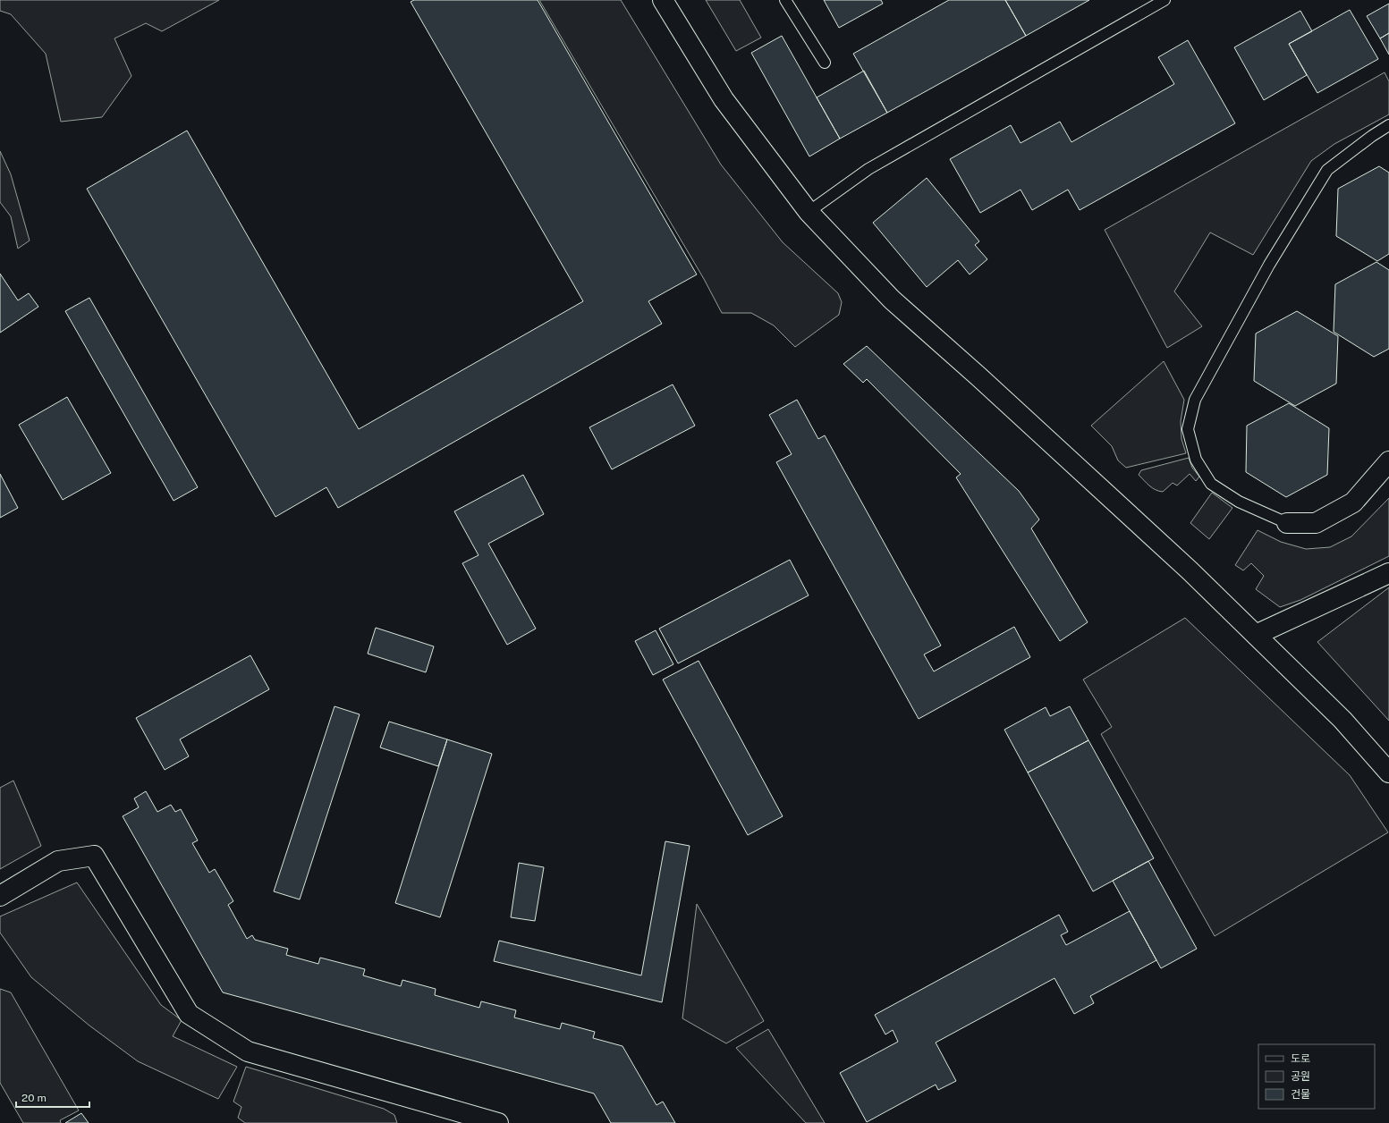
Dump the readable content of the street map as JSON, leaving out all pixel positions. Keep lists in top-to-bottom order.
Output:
{
  "legend": ["도로", "공원", "건물"],
  "scale_bar": "20 m"
}
